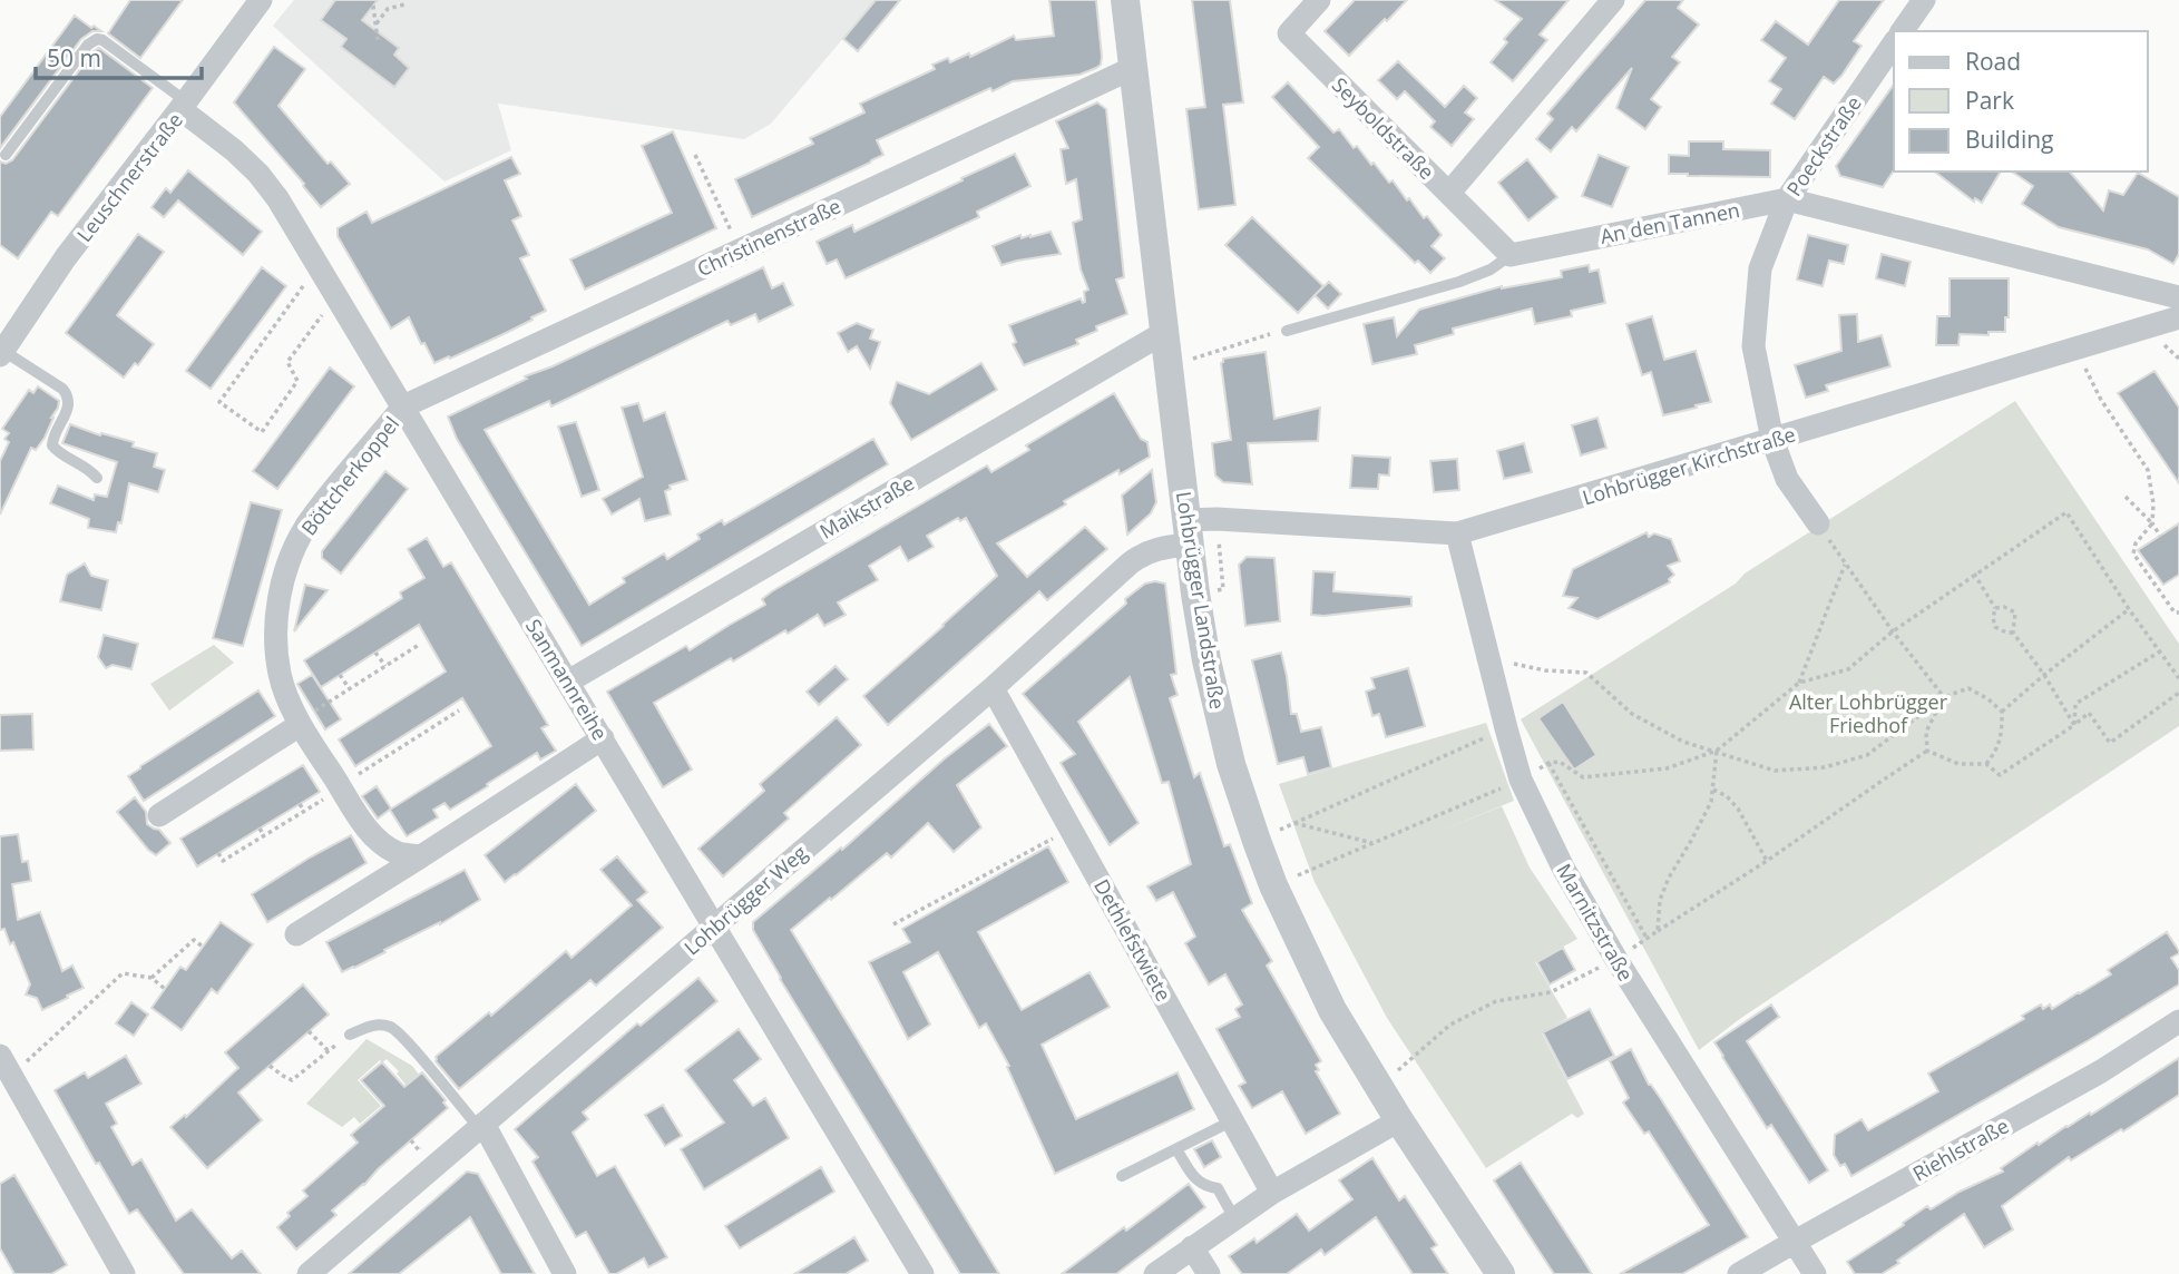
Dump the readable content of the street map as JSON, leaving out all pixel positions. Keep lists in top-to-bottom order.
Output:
{
  "streets": {
    "street": [
      "Seyboldstraße",
      "Poeckstraße",
      "Leuschnerstraße",
      "An den Tannen",
      "Christinenstraße",
      "Lohbrügger Kirchstraße",
      "Böttcherkoppel",
      "Maikstraße",
      "Lohbrügger Landstraße",
      "Sanmannreihe",
      "Lohbrügger Weg",
      "Marnitzstraße",
      "Dethlefstwiete",
      "Riehlstraße"
    ]
  },
  "crossings": [
    ["Seyboldstraße", "An den Tannen"],
    ["Poeckstraße", "An den Tannen"],
    ["Poeckstraße", "Lohbrügger Kirchstraße"],
    ["Leuschnerstraße", "Sanmannreihe"],
    ["Christinenstraße", "Böttcherkoppel"],
    ["Christinenstraße", "Lohbrügger Landstraße"],
    ["Christinenstraße", "Sanmannreihe"],
    ["Lohbrügger Kirchstraße", "Lohbrügger Landstraße"],
    ["Lohbrügger Kirchstraße", "Lohbrügger Weg"],
    ["Lohbrügger Kirchstraße", "Marnitzstraße"],
    ["Böttcherkoppel", "Sanmannreihe"],
    ["Maikstraße", "Lohbrügger Landstraße"],
    ["Maikstraße", "Sanmannreihe"],
    ["Lohbrügger Landstraße", "Lohbrügger Weg"],
    ["Sanmannreihe", "Lohbrügger Weg"],
    ["Lohbrügger Weg", "Dethlefstwiete"],
    ["Marnitzstraße", "Riehlstraße"]
  ],
  "parks": ["Alter Lohbrügger Friedhof"],
  "legend": ["Road", "Park", "Building"],
  "scale_bar": "50 m"
}
